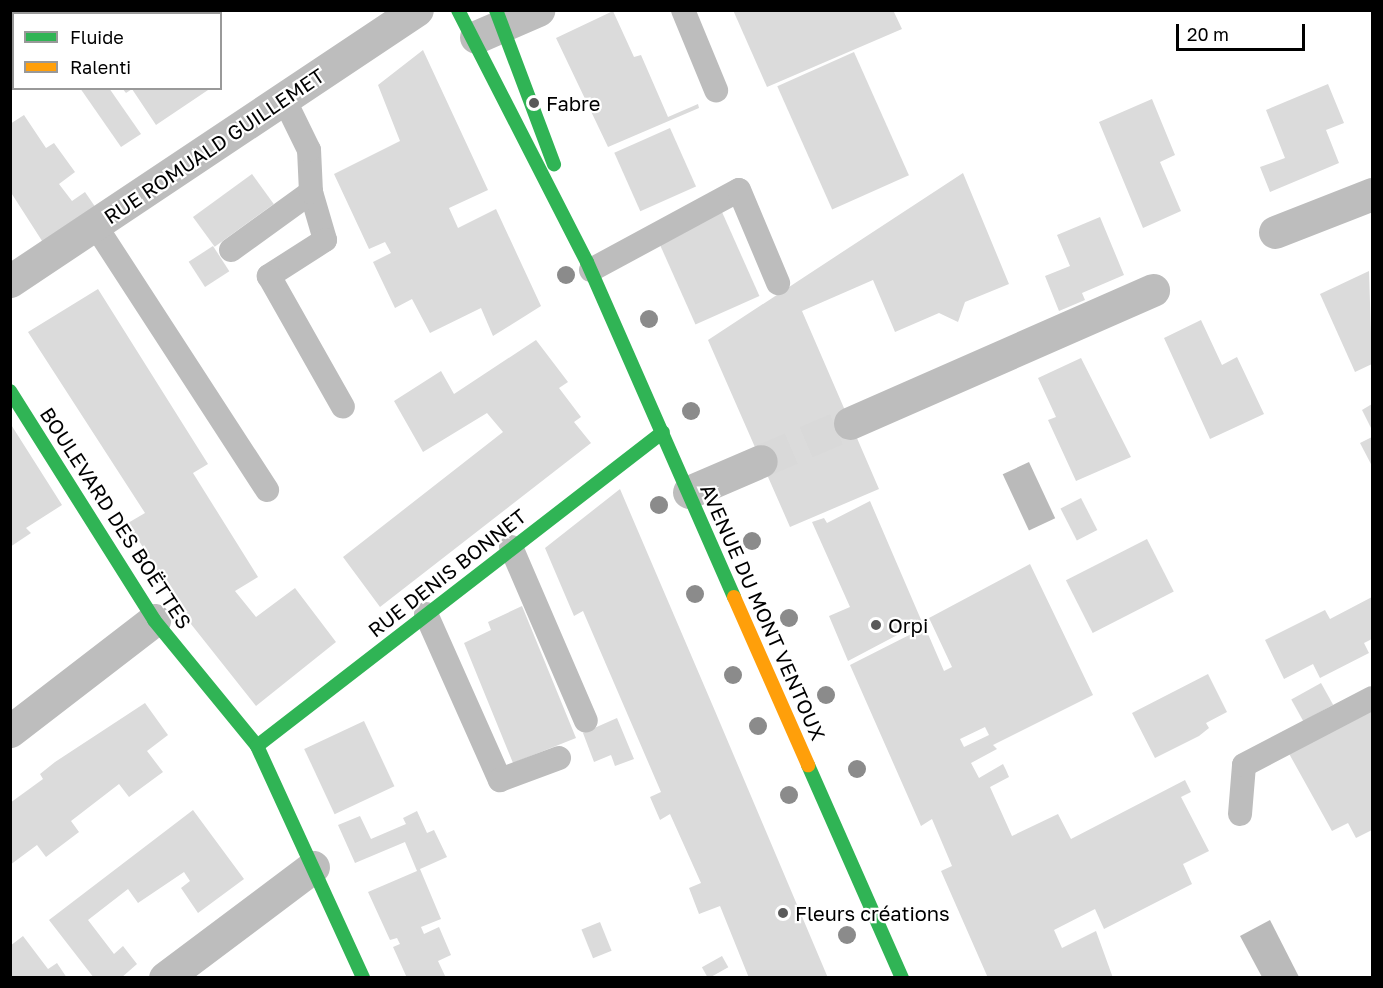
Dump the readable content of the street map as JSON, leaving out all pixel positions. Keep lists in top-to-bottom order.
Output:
{
  "streets": {
    "street": [
      "RUE ROMUALD GUILLEMET",
      "BOULEVARD DES BOËTTES",
      "RUE DENIS BONNET",
      "AVENUE DU MONT VENTOUX"
    ]
  },
  "crossings": [
    ["BOULEVARD DES BOËTTES", "RUE DENIS BONNET"],
    ["RUE DENIS BONNET", "AVENUE DU MONT VENTOUX"]
  ],
  "places": ["Fabre", "Orpi", "Fleurs créations"],
  "legend": ["Fluide", "Ralenti"],
  "scale_bar": "20 m"
}
